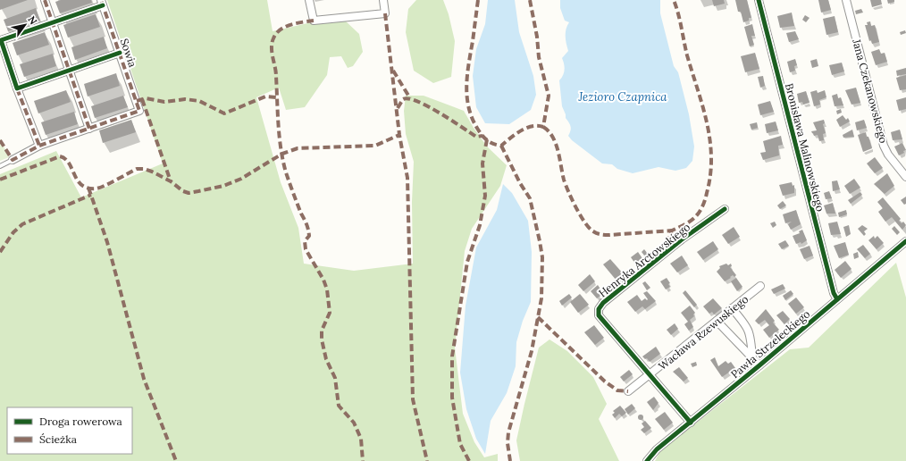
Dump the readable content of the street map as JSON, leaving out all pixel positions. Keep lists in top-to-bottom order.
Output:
{
  "streets": {
    "street": [
      "Sowia",
      "Jana Czekanowskiego",
      "Bronisława Malinowskiego",
      "Henryka Arctowskiego",
      "Wacława Rzewuskiego",
      "Pawła Strzeleckiego"
    ]
  },
  "crossings": [
    ["Bronisława Malinowskiego", "Pawła Strzeleckiego"],
    ["Henryka Arctowskiego", "Wacława Rzewuskiego"]
  ],
  "water": ["Jezioro Czapnica"],
  "legend": ["Droga rowerowa", "Ścieżka"],
  "north": "top right"
}
